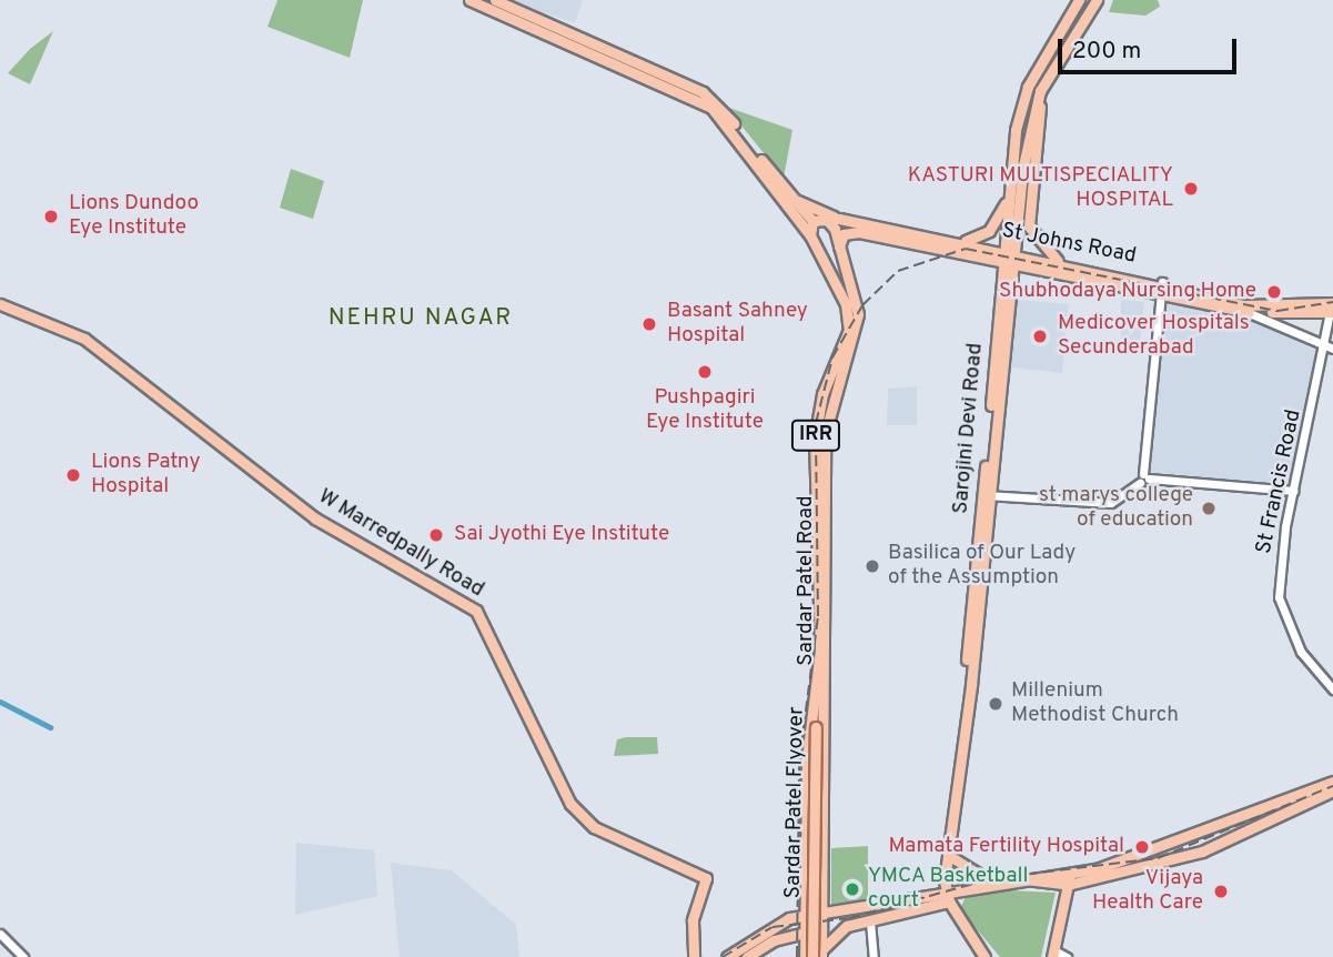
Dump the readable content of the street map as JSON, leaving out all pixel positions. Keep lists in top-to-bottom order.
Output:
{
  "streets": {
    "main road": [
      "St Johns Road",
      "Sarojini Devi Road",
      "IRR",
      "W Marredpally Road",
      "Sardar Patel Road",
      "Sardar Patel Flyover"
    ],
    "street": ["St Francis Road"]
  },
  "crossings": [
    ["St Johns Road", "Sarojini Devi Road"],
    ["St Johns Road", "St Francis Road"],
    ["St Johns Road", "Sardar Patel Road"],
    ["Sardar Patel Road", "Sardar Patel Flyover"]
  ],
  "districts": ["NEHRU NAGAR"],
  "places": [
    "KASTURI MULTISPECIALITY HOSPITAL",
    "Lions Dundoo Eye Institute",
    "Shubhodaya Nursing Home",
    "Basant Sahney Hospital",
    "Medicover Hospitals Secunderabad",
    "Pushpagiri Eye Institute",
    "Lions Patny Hospital",
    "st marys college of education",
    "Sai Jyothi Eye Institute",
    "Basilica of Our Lady of the Assumption",
    "Millenium Methodist Church",
    "Mamata Fertility Hospital",
    "YMCA Basketball court",
    "Vijaya Health Care"
  ],
  "scale_bar": "200 m"
}
